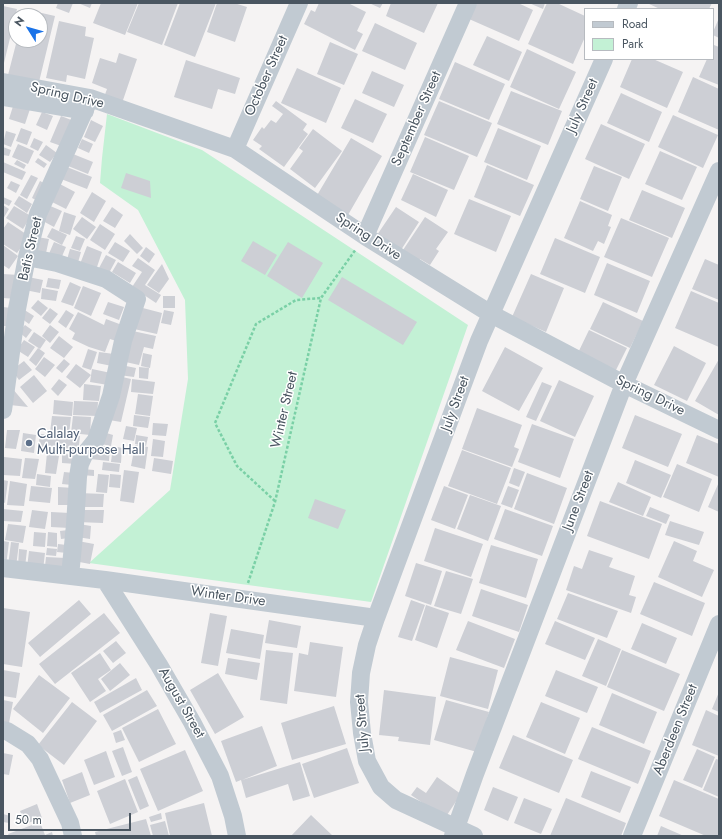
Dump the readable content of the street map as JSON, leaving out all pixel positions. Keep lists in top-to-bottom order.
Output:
{
  "streets": {
    "street": [
      "October Street",
      "Spring Drive",
      "July Street",
      "September Street",
      "Batis Street",
      "June Street",
      "Winter Drive",
      "August Street",
      "Aberdeen Street"
    ],
    "path": ["Winter Street"]
  },
  "crossings": [
    ["October Street", "Spring Drive"],
    ["Spring Drive", "July Street"],
    ["Spring Drive", "September Street"],
    ["Spring Drive", "Batis Street"],
    ["Spring Drive", "Winter Street"],
    ["Spring Drive", "June Street"],
    ["July Street", "June Street"],
    ["July Street", "Winter Drive"],
    ["September Street", "Winter Street"],
    ["Winter Street", "Winter Drive"],
    ["Winter Drive", "August Street"]
  ],
  "places": ["Calalay Multi-purpose Hall"],
  "legend": ["Road", "Park"],
  "scale_bar": "50 m",
  "north": "top left"
}
